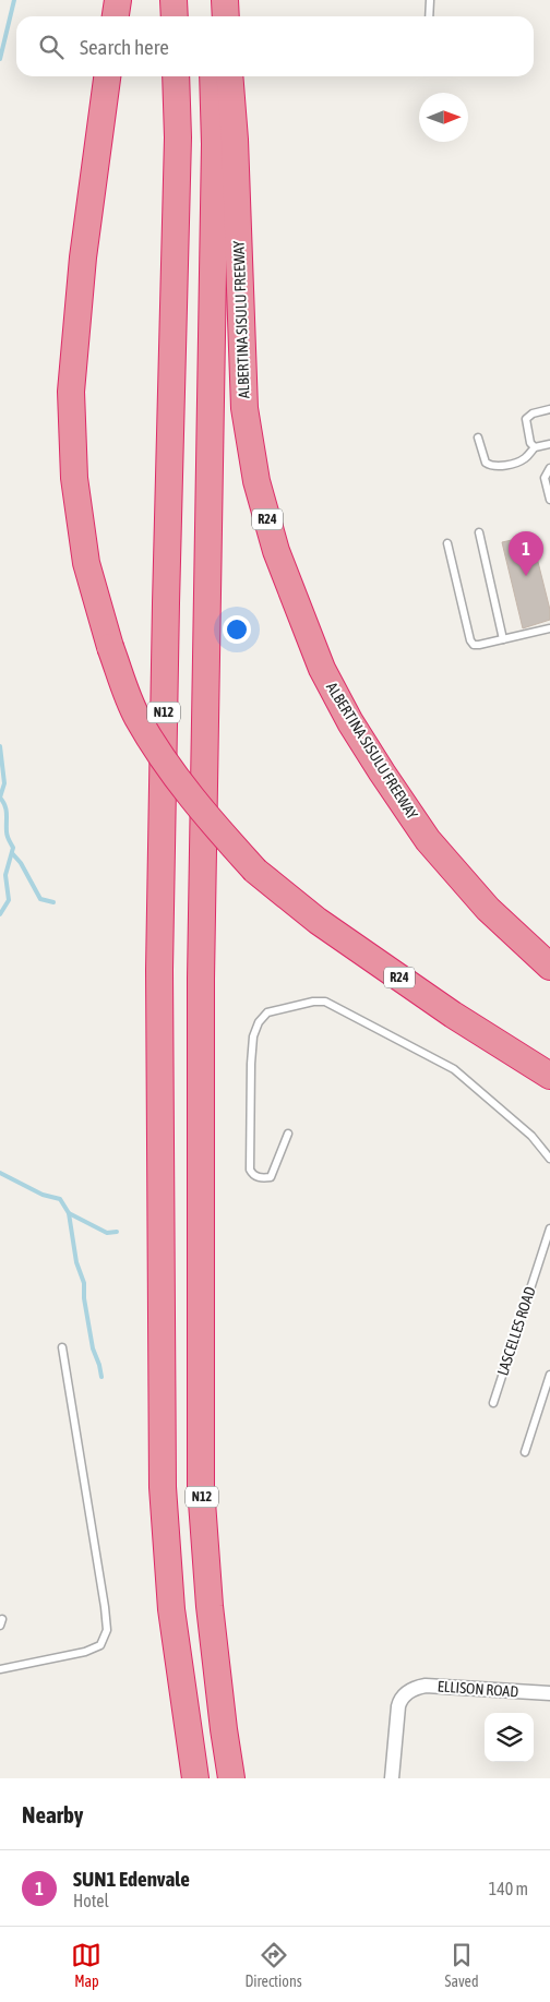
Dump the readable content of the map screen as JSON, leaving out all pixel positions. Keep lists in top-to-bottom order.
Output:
{
  "streets": {
    "highway": ["ALBERTINA SISULU FREEWAY", "R24", "N12"],
    "street": ["ELLISON ROAD"],
    "lane": ["LASCELLES ROAD"]
  },
  "north": "right",
  "page": {
    "search": "Search here",
    "pins": "1",
    "heading": "Nearby",
    "list": [
      {
        "mark": "1",
        "name": "SUN1 Edenvale",
        "note": "Hotel",
        "value": "140 m"
      }
    ],
    "nav": ["Map", "Directions", "Saved"]
  }
}
